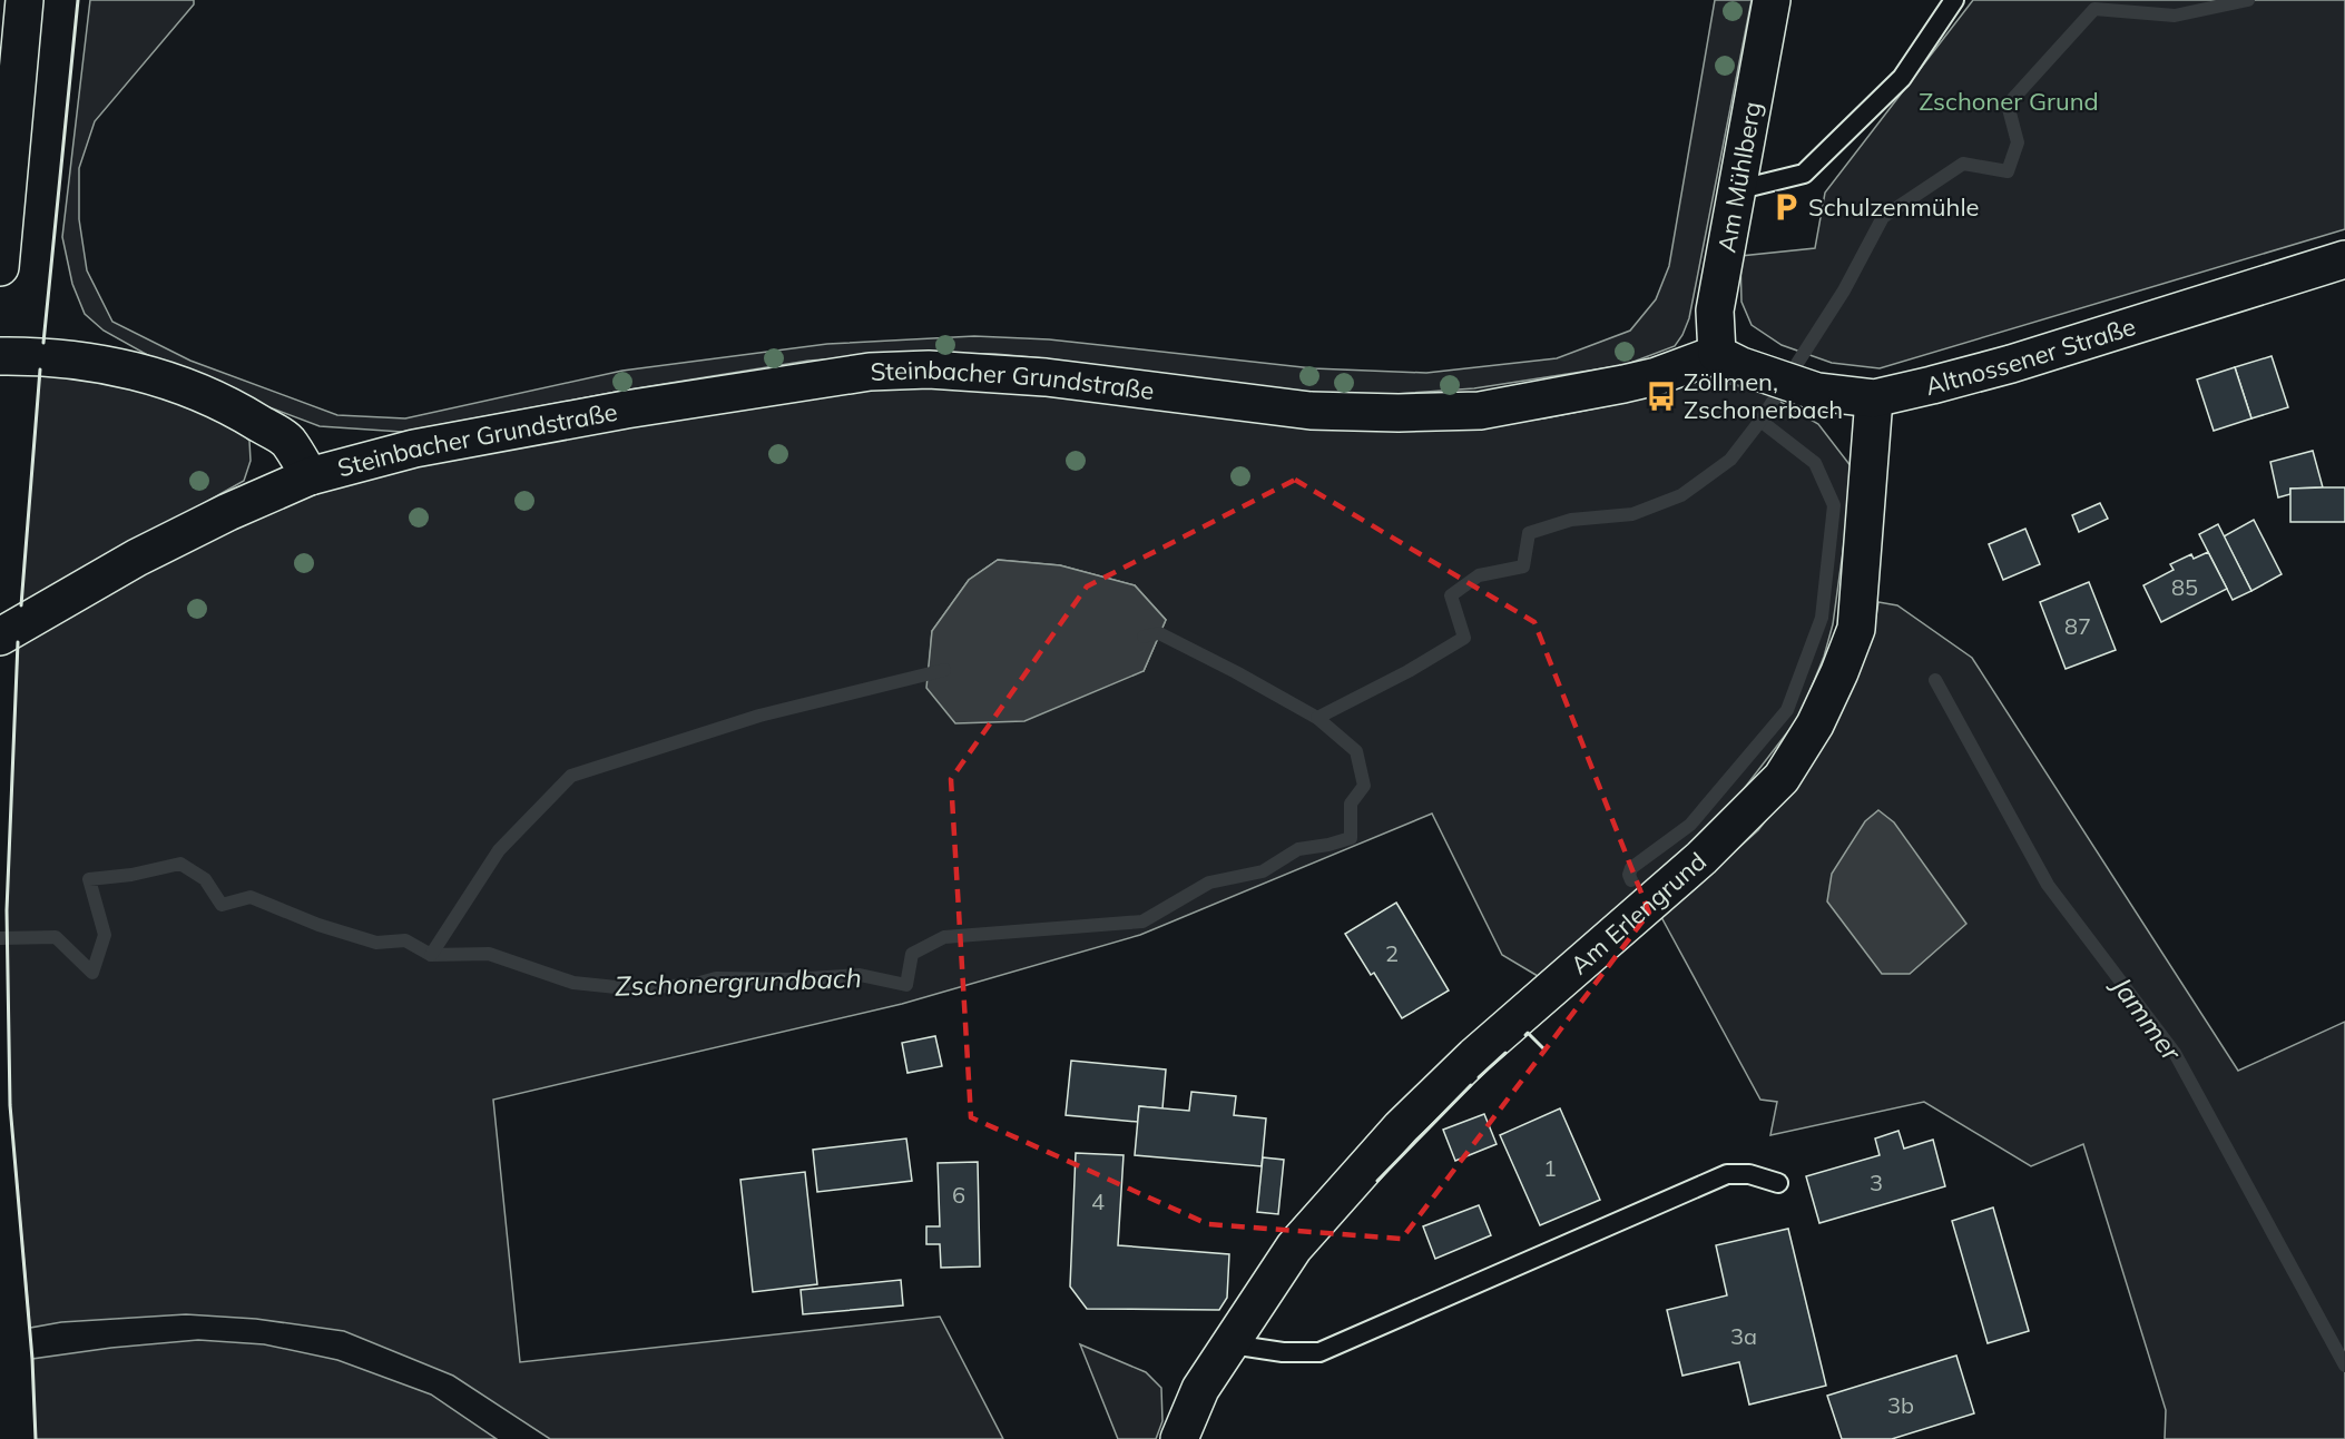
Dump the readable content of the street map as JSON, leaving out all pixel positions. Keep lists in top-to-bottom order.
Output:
{
  "streets": {
    "main road": [
      "Am Mühlberg",
      "Altnossener Straße",
      "Steinbacher Grundstraße",
      "Am Erlengrund"
    ]
  },
  "crossings": [
    ["Am Mühlberg", "Altnossener Straße"],
    ["Am Mühlberg", "Steinbacher Grundstraße"],
    ["Altnossener Straße", "Steinbacher Grundstraße"],
    ["Altnossener Straße", "Am Erlengrund"]
  ],
  "water": ["Zschonergrundbach", "Jammer"],
  "parks": ["Zschoner Grund"],
  "places": {
    "parking": ["Schulzenmühle"],
    "bus stop": ["Zöllmen, Zschonerbach"]
  },
  "house_numbers": [
    "85",
    "87",
    "2",
    "1",
    "3",
    "6",
    "4",
    "3a",
    "3b"
  ]
}
